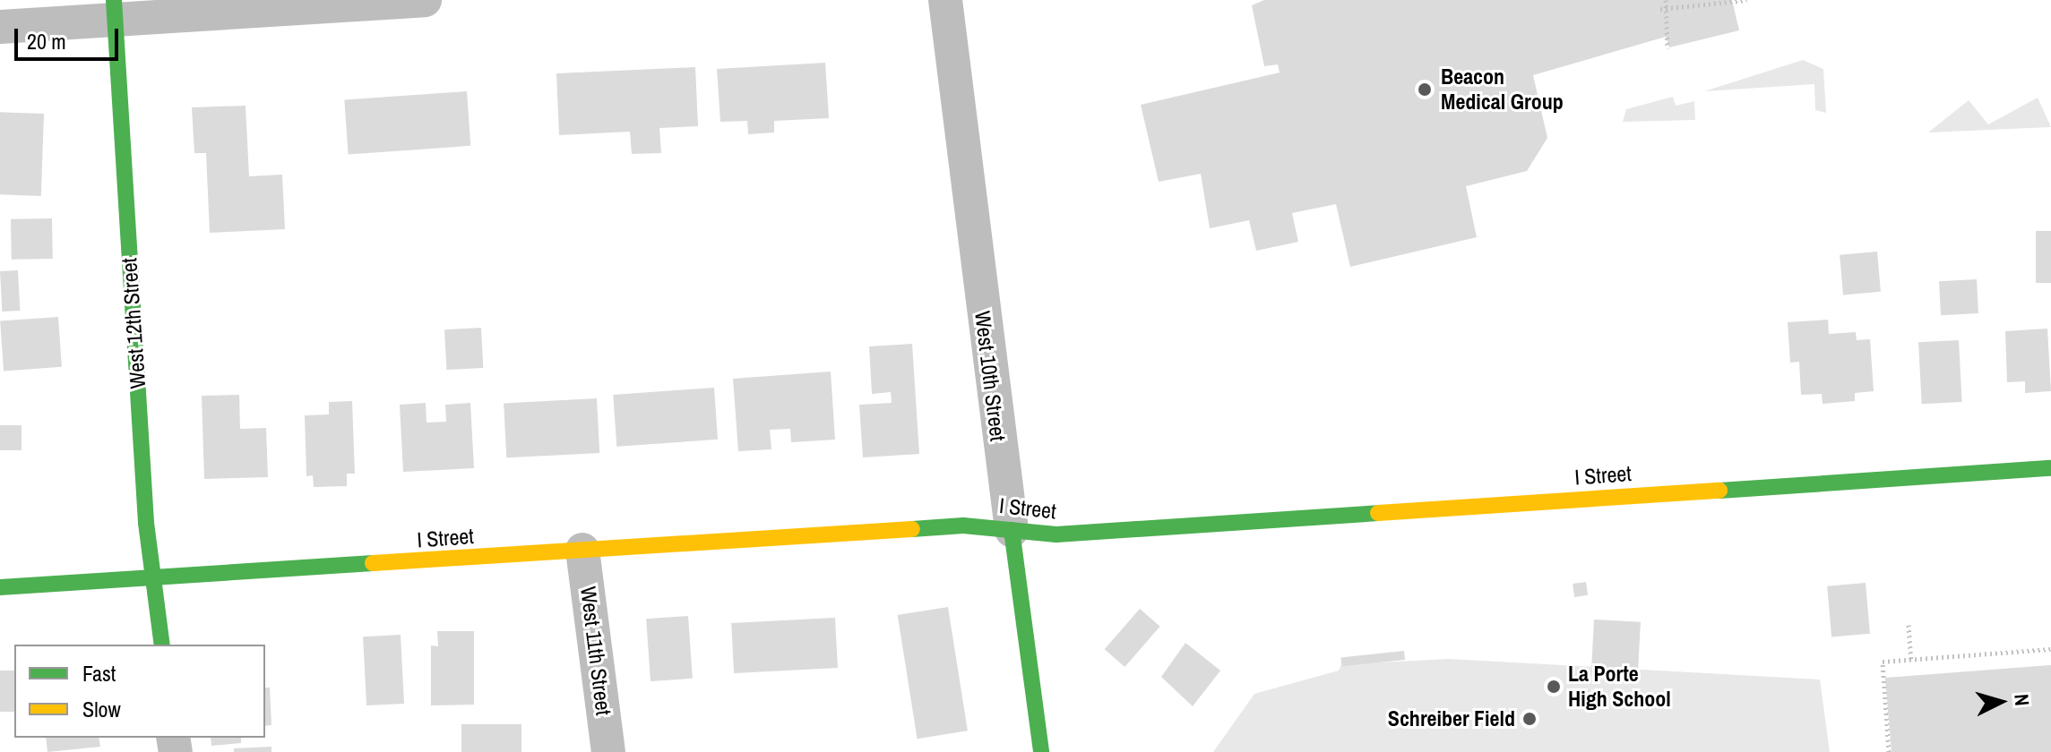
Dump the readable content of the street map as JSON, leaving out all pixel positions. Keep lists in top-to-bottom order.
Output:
{
  "streets": {
    "street": [
      "West 12th Street",
      "West 10th Street",
      "I Street",
      "West 11th Street"
    ]
  },
  "crossings": [
    ["West 12th Street", "I Street"],
    ["West 10th Street", "I Street"],
    ["I Street", "West 11th Street"]
  ],
  "places": ["Beacon Medical Group", "La Porte High School", "Schreiber Field"],
  "legend": ["Fast", "Slow"],
  "scale_bar": "20 m",
  "north": "right"
}
